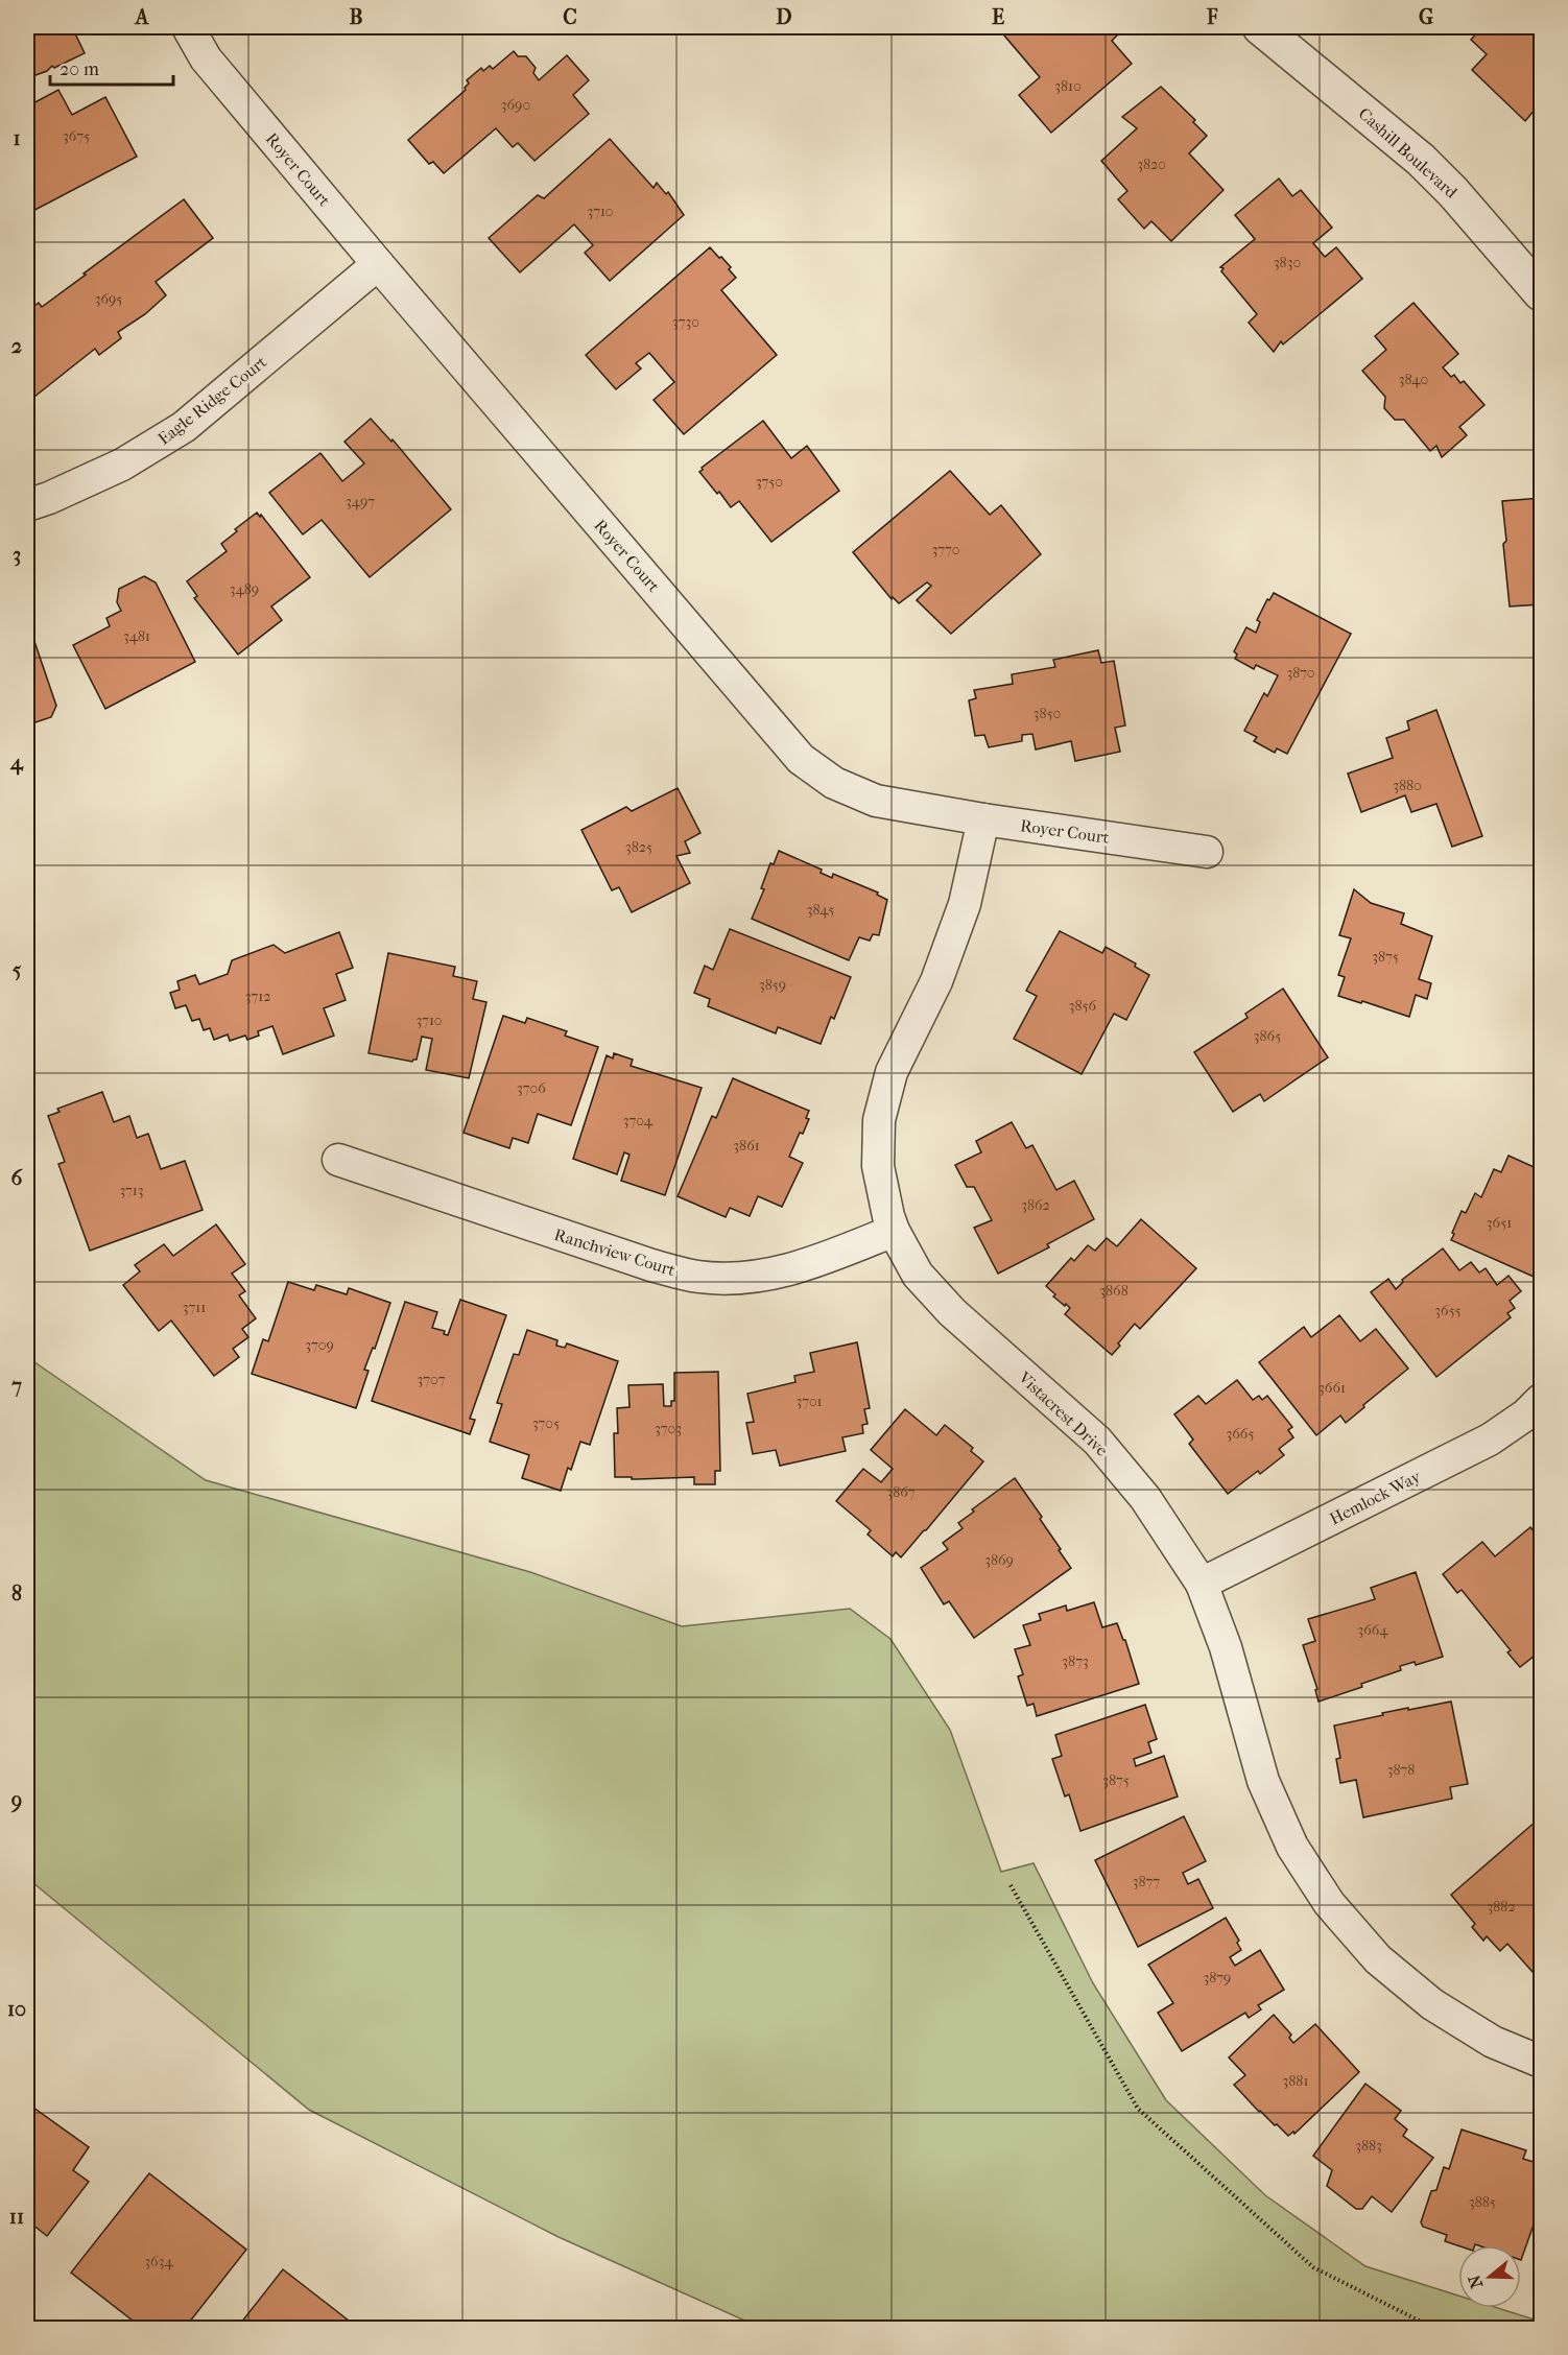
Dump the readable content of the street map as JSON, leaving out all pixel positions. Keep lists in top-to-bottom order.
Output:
{
  "streets": {
    "street": [
      "Cashill Boulevard",
      "Royer Court",
      "Eagle Ridge Court",
      "Ranchview Court",
      "Vistacrest Drive",
      "Hemlock Way"
    ]
  },
  "crossings": [
    ["Royer Court", "Eagle Ridge Court"],
    ["Royer Court", "Vistacrest Drive"],
    ["Ranchview Court", "Vistacrest Drive"],
    ["Vistacrest Drive", "Hemlock Way"]
  ],
  "house_numbers": [
    "3810",
    "3690",
    "3675",
    "3820",
    "3710",
    "3830",
    "3695",
    "3730",
    "3840",
    "3750",
    "3497",
    "3770",
    "3489",
    "3481",
    "3870",
    "3850",
    "3880",
    "3825",
    "3845",
    "3875",
    "3859",
    "3712",
    "3856",
    "3710",
    "3865",
    "3706",
    "3704",
    "3861",
    "3713",
    "3862",
    "3651",
    "3868",
    "3711",
    "3655",
    "3709",
    "3707",
    "3661",
    "3701",
    "3705",
    "3703",
    "3665",
    "3867",
    "3869",
    "3664",
    "3873",
    "3878",
    "3875",
    "3877",
    "3882",
    "3879",
    "3881",
    "3883",
    "3885",
    "3634"
  ],
  "scale_bar": "20 m",
  "north": "left",
  "grid": {
    "columns": [
      "A",
      "B",
      "C",
      "D",
      "E",
      "F",
      "G"
    ],
    "rows": [
      "1",
      "2",
      "3",
      "4",
      "5",
      "6",
      "7",
      "8",
      "9",
      "10",
      "11"
    ]
  }
}
